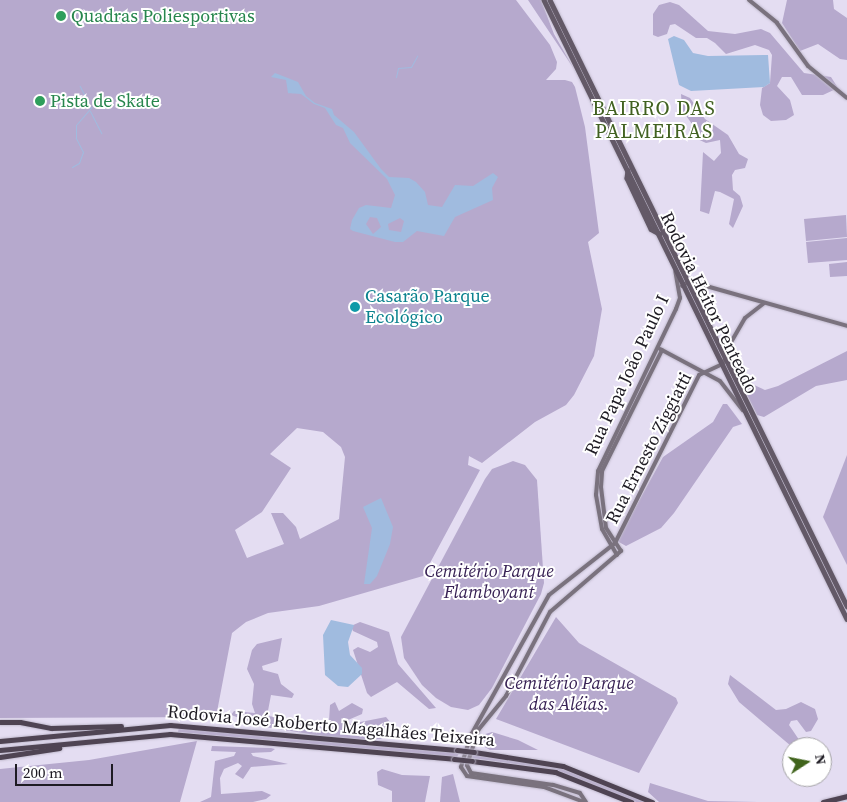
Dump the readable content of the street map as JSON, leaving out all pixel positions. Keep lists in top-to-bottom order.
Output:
{
  "streets": {
    "highway": ["Rodovia José Roberto Magalhães Teixeira"],
    "main road": ["Rodovia Heitor Penteado"],
    "street": ["Rua Papa João Paulo I", "Rua Ernesto Ziggiatti"]
  },
  "crossings": [
    ["Rodovia Heitor Penteado", "Rua Papa João Paulo I"],
    ["Rodovia Heitor Penteado", "Rua Ernesto Ziggiatti"],
    ["Rua Papa João Paulo I", "Rua Ernesto Ziggiatti"]
  ],
  "districts": ["BAIRRO DAS PALMEIRAS"],
  "parks": ["Cemitério Parque Flamboyant", "Cemitério Parque das Aléias."],
  "places": ["Quadras Poliesportivas", "Pista de Skate", "Casarão Parque Ecológico"],
  "scale_bar": "200 m",
  "north": "right"
}
